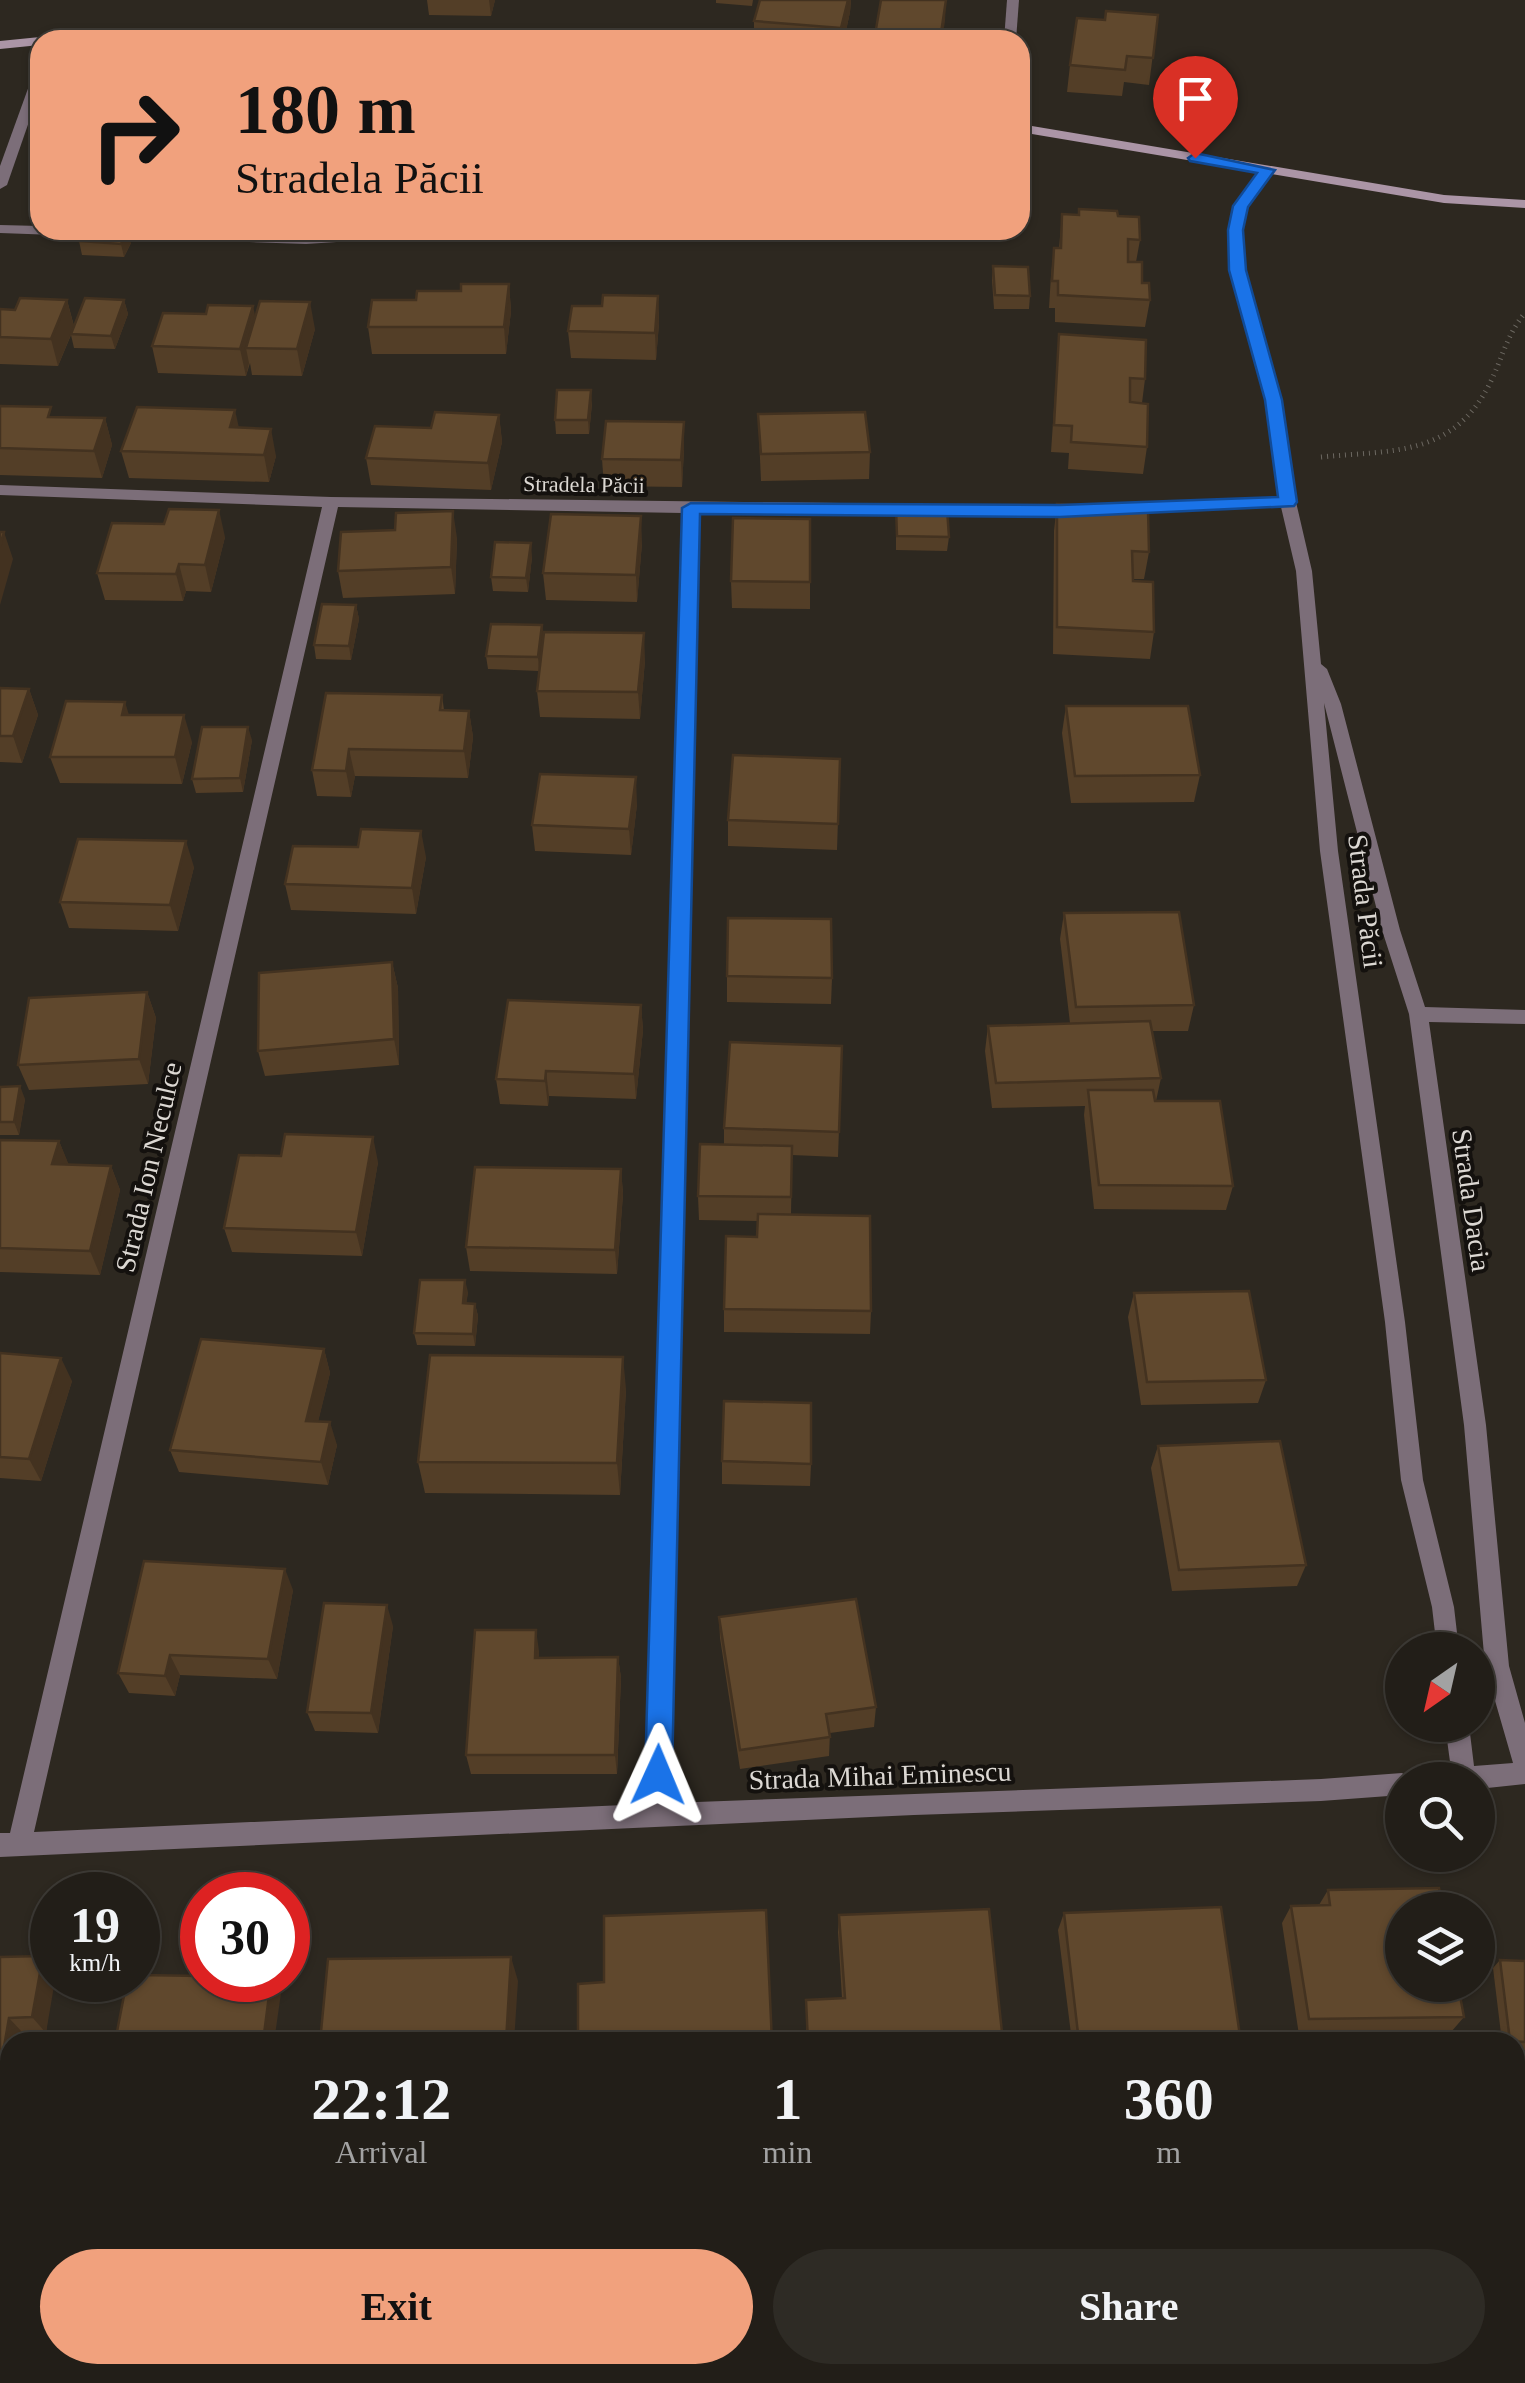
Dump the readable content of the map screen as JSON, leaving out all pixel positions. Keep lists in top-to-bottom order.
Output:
{
  "streets": {
    "street": [
      "Stradela Păcii",
      "Strada Păcii",
      "Strada Ion Neculce",
      "Strada Dacia",
      "Strada Mihai Eminescu"
    ]
  },
  "crossings": [
    ["Stradela Păcii", "Strada Păcii"],
    ["Stradela Păcii", "Strada Ion Neculce"],
    ["Strada Păcii", "Strada Dacia"],
    ["Strada Ion Neculce", "Strada Mihai Eminescu"]
  ],
  "north": "bottom left",
  "page": {
    "turn": ["180 m", "Stradela Păcii"],
    "speed": "19 km/h",
    "limit": "30",
    "eta": [
      "22:12",
      "Arrival",
      "1",
      "min",
      "360",
      "m"
    ],
    "buttons": ["Exit", "Share"]
  }
}
